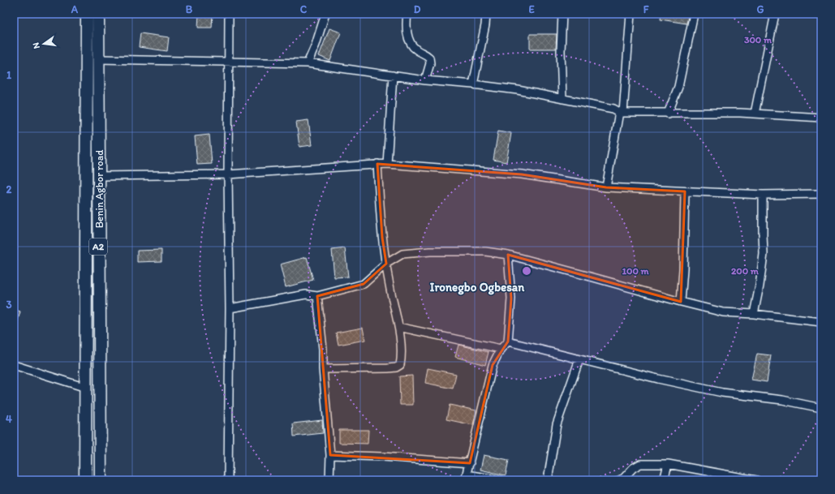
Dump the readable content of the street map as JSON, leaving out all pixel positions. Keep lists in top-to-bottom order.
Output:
{
  "streets": {
    "highway": ["Benin Agbor road", "A2"]
  },
  "districts": ["Ironegbo Ogbesan"],
  "north": "left",
  "grid": {
    "columns": [
      "A",
      "B",
      "C",
      "D",
      "E",
      "F",
      "G"
    ],
    "rows": [
      "1",
      "2",
      "3",
      "4"
    ]
  },
  "rings": ["300 m", "100 m", "200 m"]
}
